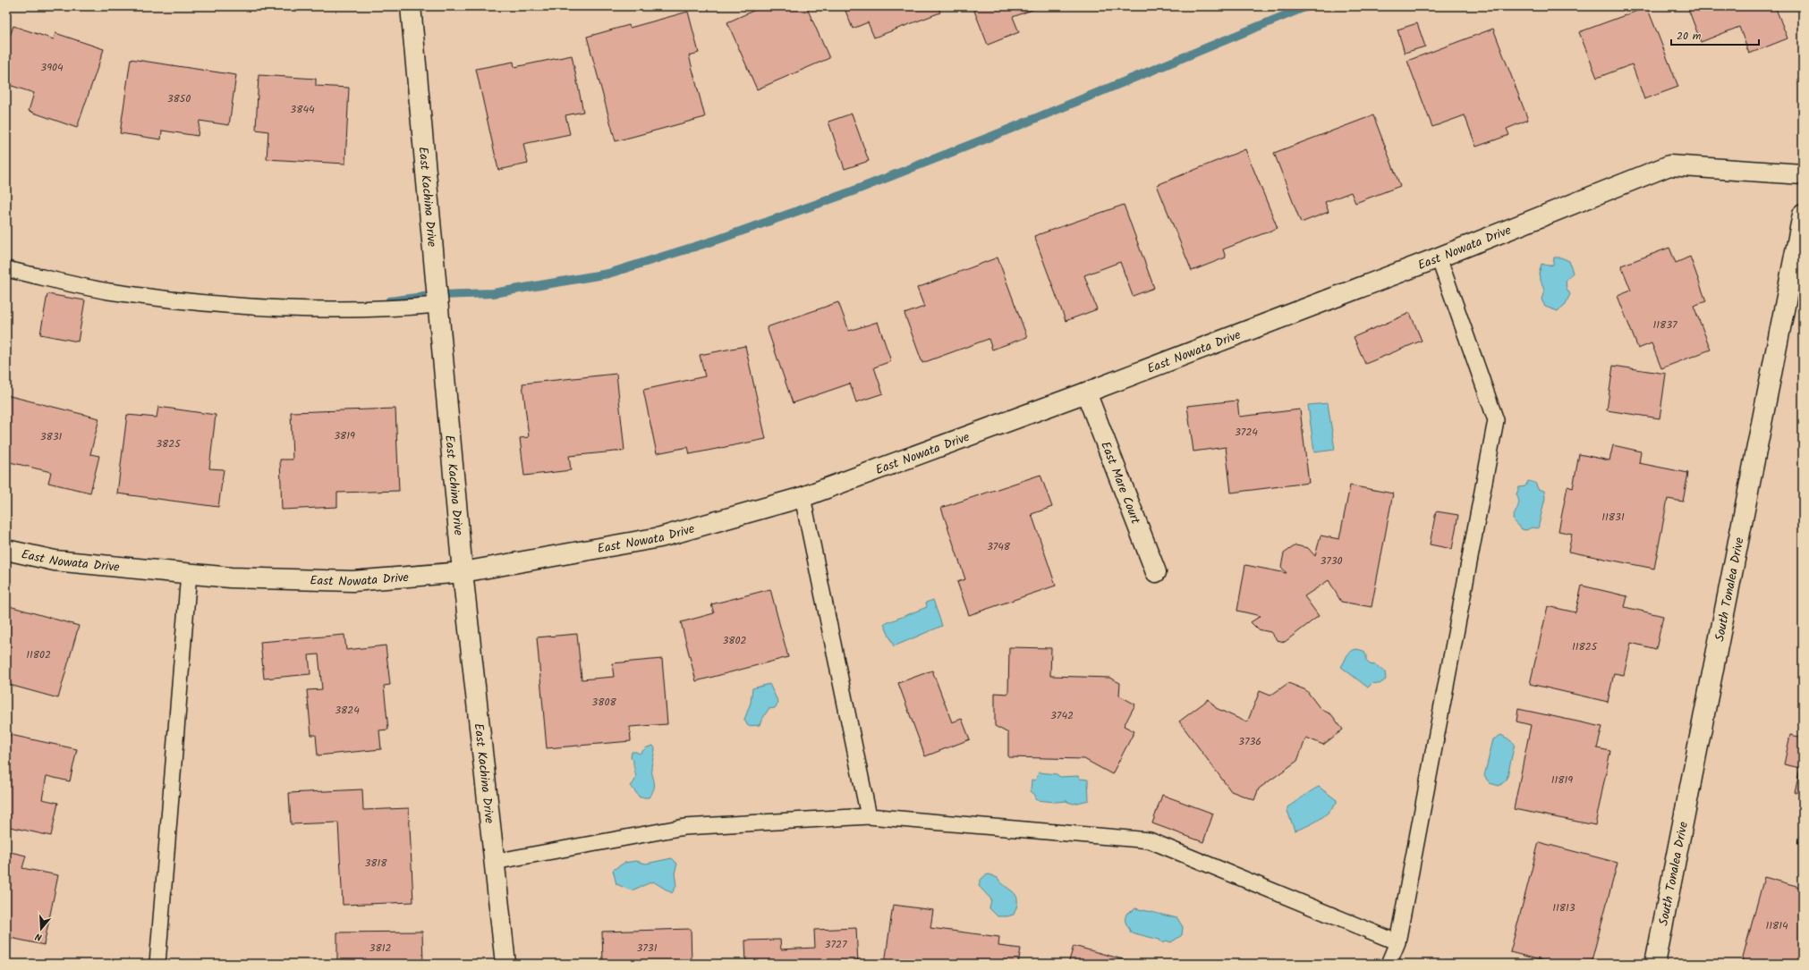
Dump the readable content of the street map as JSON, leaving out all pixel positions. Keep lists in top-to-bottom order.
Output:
{
  "streets": {
    "street": [
      "East Kachina Drive",
      "East Nowata Drive",
      "East Mare Court",
      "South Tonalea Drive"
    ]
  },
  "crossings": [
    ["East Kachina Drive", "East Nowata Drive"],
    ["East Nowata Drive", "East Mare Court"]
  ],
  "house_numbers": [
    "3904",
    "3850",
    "3844",
    "11837",
    "3724",
    "3819",
    "3831",
    "3825",
    "11831",
    "3748",
    "3730",
    "3802",
    "11825",
    "11802",
    "3808",
    "3824",
    "3742",
    "3736",
    "11819",
    "3818",
    "11813",
    "11814",
    "3727",
    "3812",
    "3731"
  ],
  "scale_bar": "20 m",
  "north": "bottom"
}
